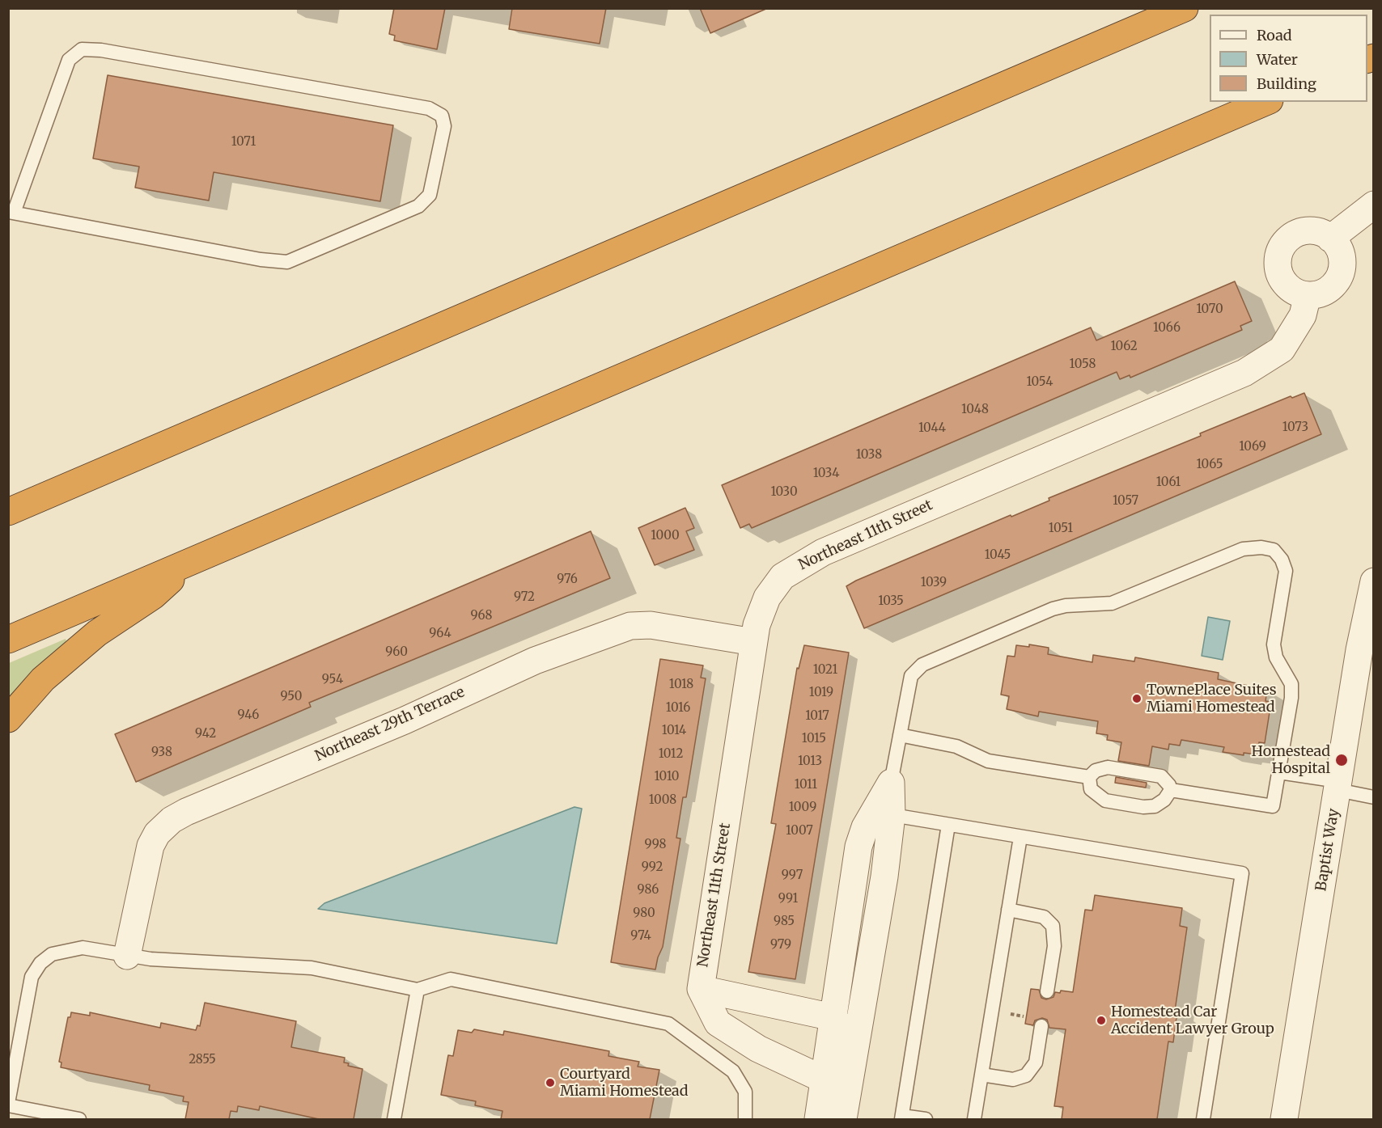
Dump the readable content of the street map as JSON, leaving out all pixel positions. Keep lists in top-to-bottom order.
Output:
{
  "streets": {
    "street": ["Northeast 11th Street", "Northeast 29th Terrace", "Baptist Way"]
  },
  "crossings": [
    ["Northeast 11th Street", "Northeast 29th Terrace"]
  ],
  "places": [
    "TownePlace Suites Miami Homestead",
    "Homestead Hospital",
    "Homestead Car Accident Lawyer Group",
    "Courtyard Miami Homestead"
  ],
  "house_numbers": [
    "1071",
    "1070",
    "1066",
    "1062",
    "1058",
    "1054",
    "1048",
    "1073",
    "1044",
    "1069",
    "1038",
    "1065",
    "1034",
    "1061",
    "1030",
    "1057",
    "1051",
    "1000",
    "1045",
    "976",
    "1039",
    "972",
    "1035",
    "968",
    "964",
    "960",
    "1021",
    "954",
    "1018",
    "1019",
    "950",
    "1016",
    "946",
    "1017",
    "1014",
    "942",
    "1015",
    "938",
    "1012",
    "1013",
    "1010",
    "1011",
    "1008",
    "1009",
    "1007",
    "998",
    "992",
    "997",
    "986",
    "991",
    "980",
    "985",
    "974",
    "979",
    "2855"
  ],
  "legend": ["Road", "Water", "Building"]
}
